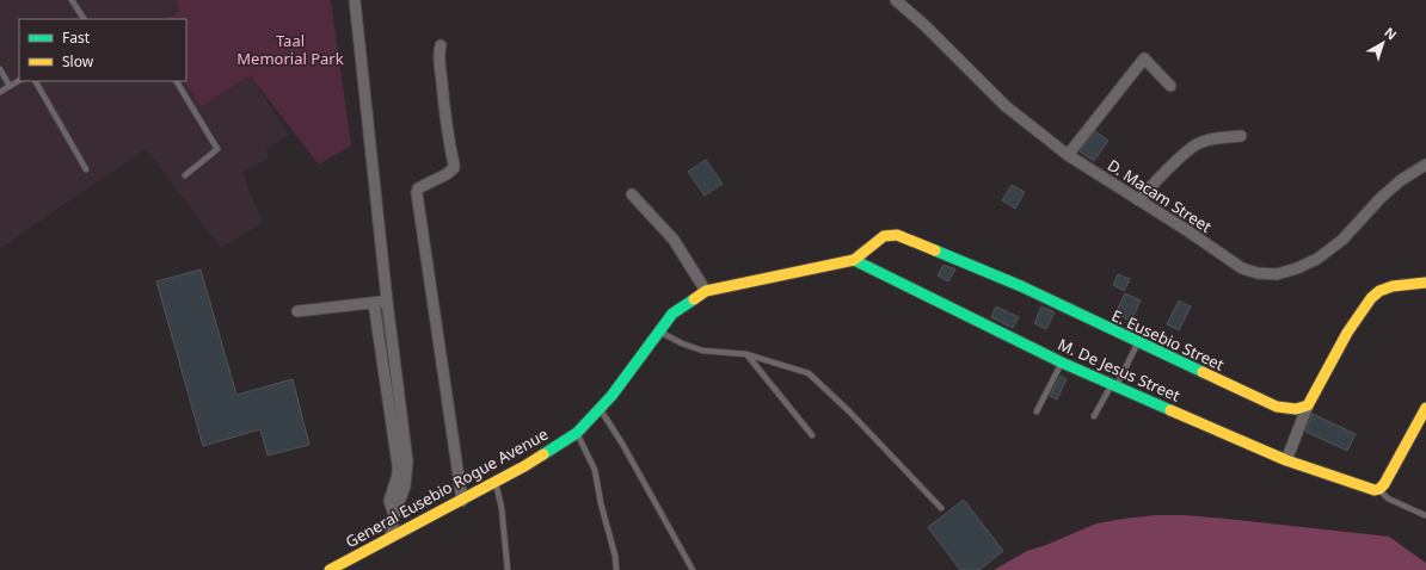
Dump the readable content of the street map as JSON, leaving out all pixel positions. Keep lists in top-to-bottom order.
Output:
{
  "streets": {
    "main road": ["E. Eusebio Street", "M. De Jesus Street", "General Eusebio Rogue Avenue"],
    "street": ["D. Macam Street"]
  },
  "crossings": [
    ["E. Eusebio Street", "M. De Jesus Street"],
    ["E. Eusebio Street", "General Eusebio Rogue Avenue"],
    ["M. De Jesus Street", "General Eusebio Rogue Avenue"]
  ],
  "parks": ["Taal Memorial Park"],
  "legend": ["Fast", "Slow"],
  "north": "top right"
}
